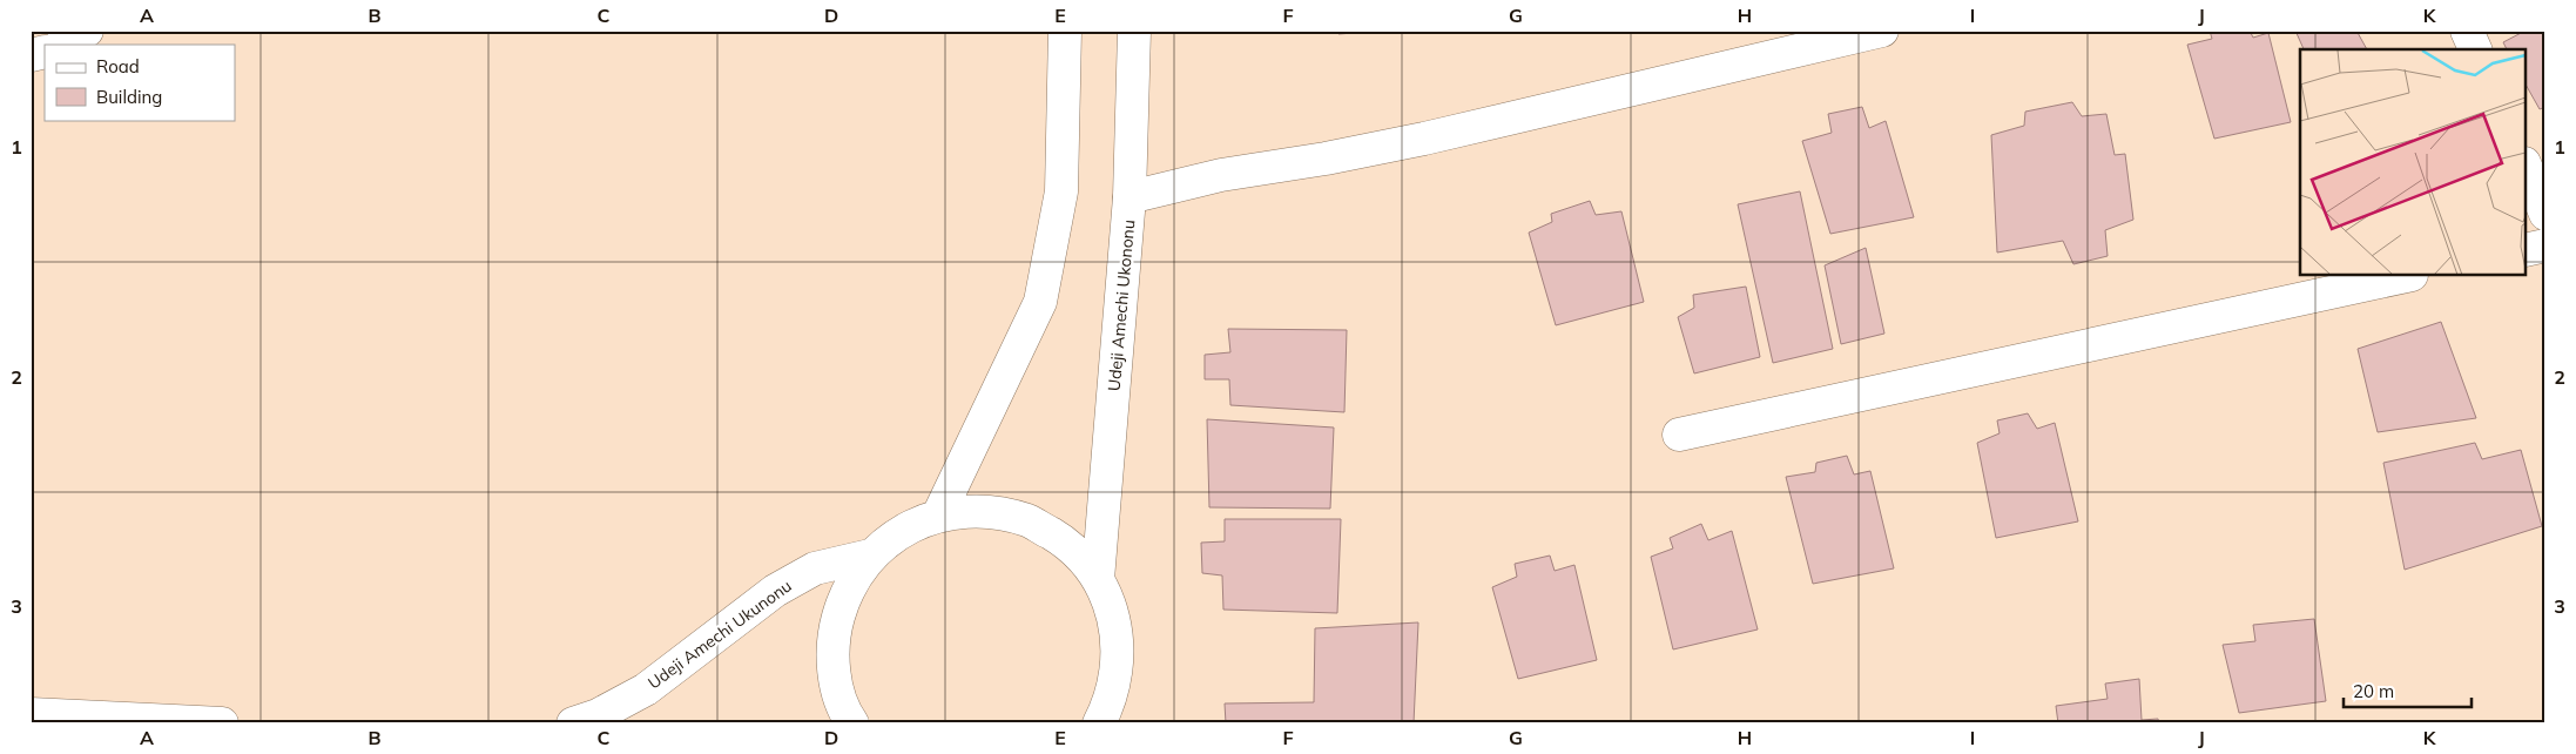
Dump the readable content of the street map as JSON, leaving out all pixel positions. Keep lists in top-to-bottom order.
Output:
{
  "streets": {
    "main road": ["Udeji Amechi Ukononu", "Udeji Amechi Ukunonu"]
  },
  "legend": ["Road", "Building"],
  "scale_bar": "20 m",
  "grid": {
    "columns": [
      "A",
      "B",
      "C",
      "D",
      "E",
      "F",
      "G",
      "H",
      "I",
      "J",
      "K"
    ],
    "rows": ["1", "2", "3"]
  }
}
